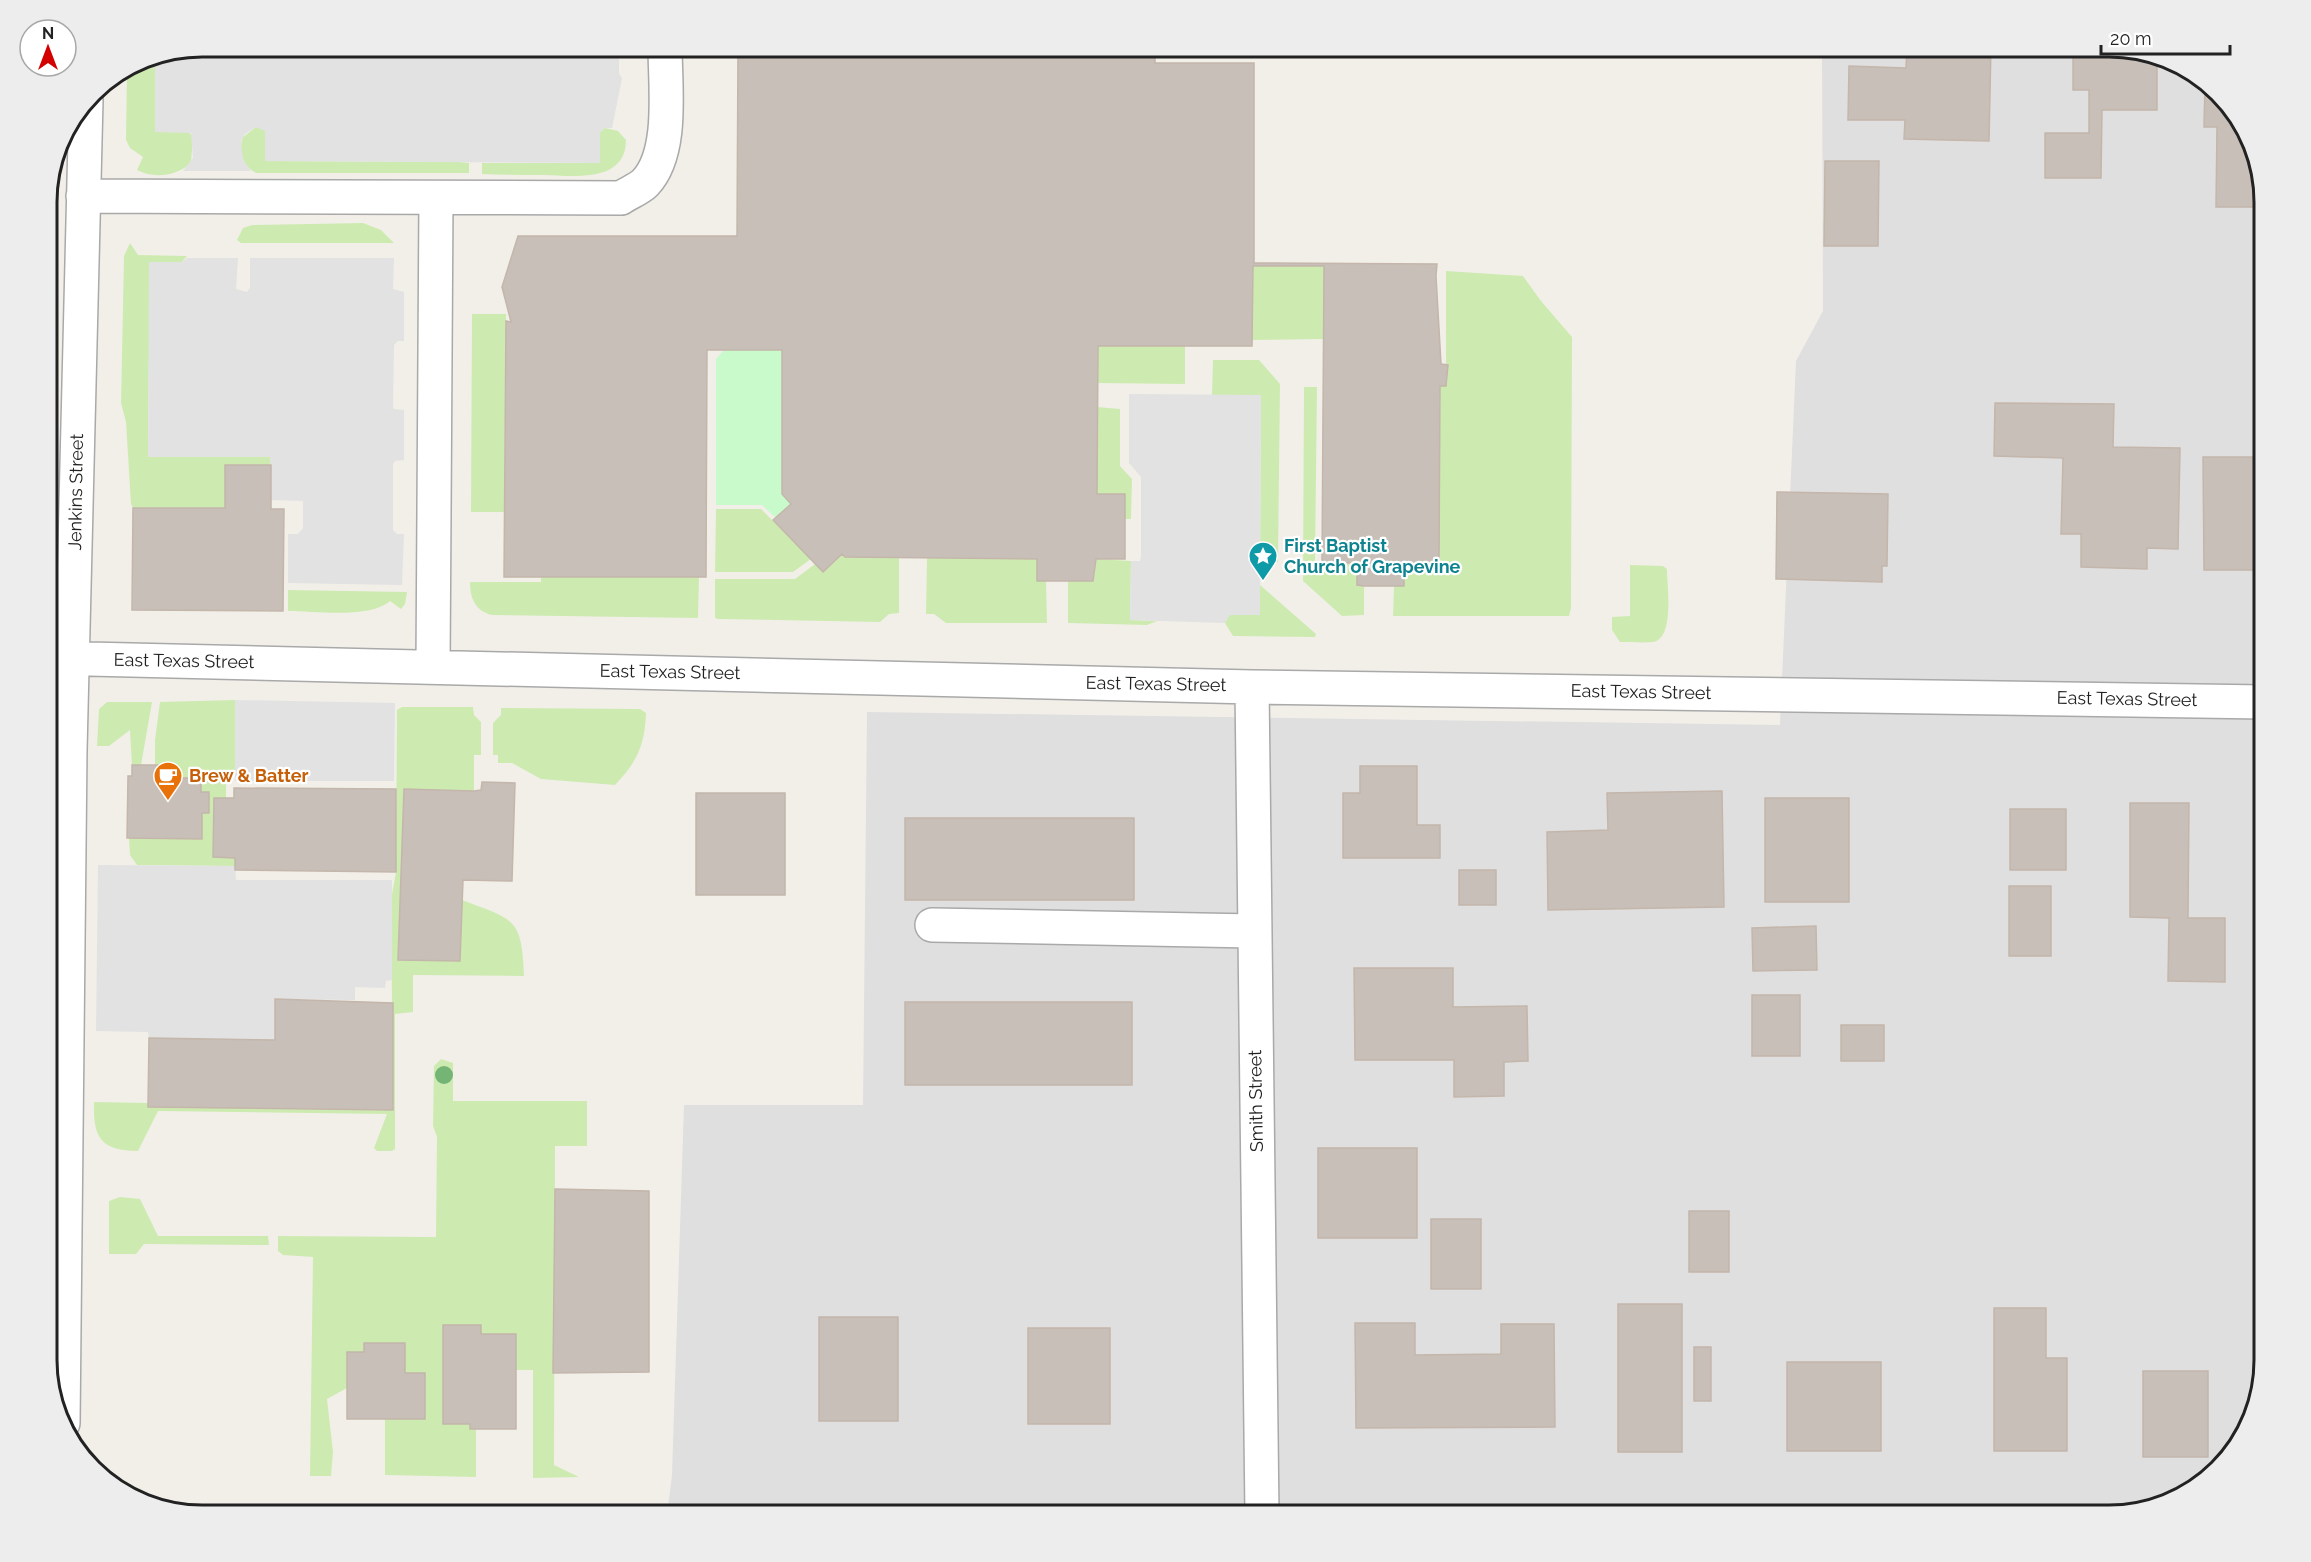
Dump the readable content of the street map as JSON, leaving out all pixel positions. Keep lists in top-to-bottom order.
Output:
{
  "streets": {
    "street": ["Jenkins Street", "East Texas Street", "Smith Street"]
  },
  "crossings": [
    ["Jenkins Street", "East Texas Street"],
    ["East Texas Street", "Smith Street"]
  ],
  "places": {
    "place": ["First Baptist Church of Grapevine"],
    "cafe": ["Brew & Batter"]
  },
  "scale_bar": "20 m",
  "north": "top"
}
